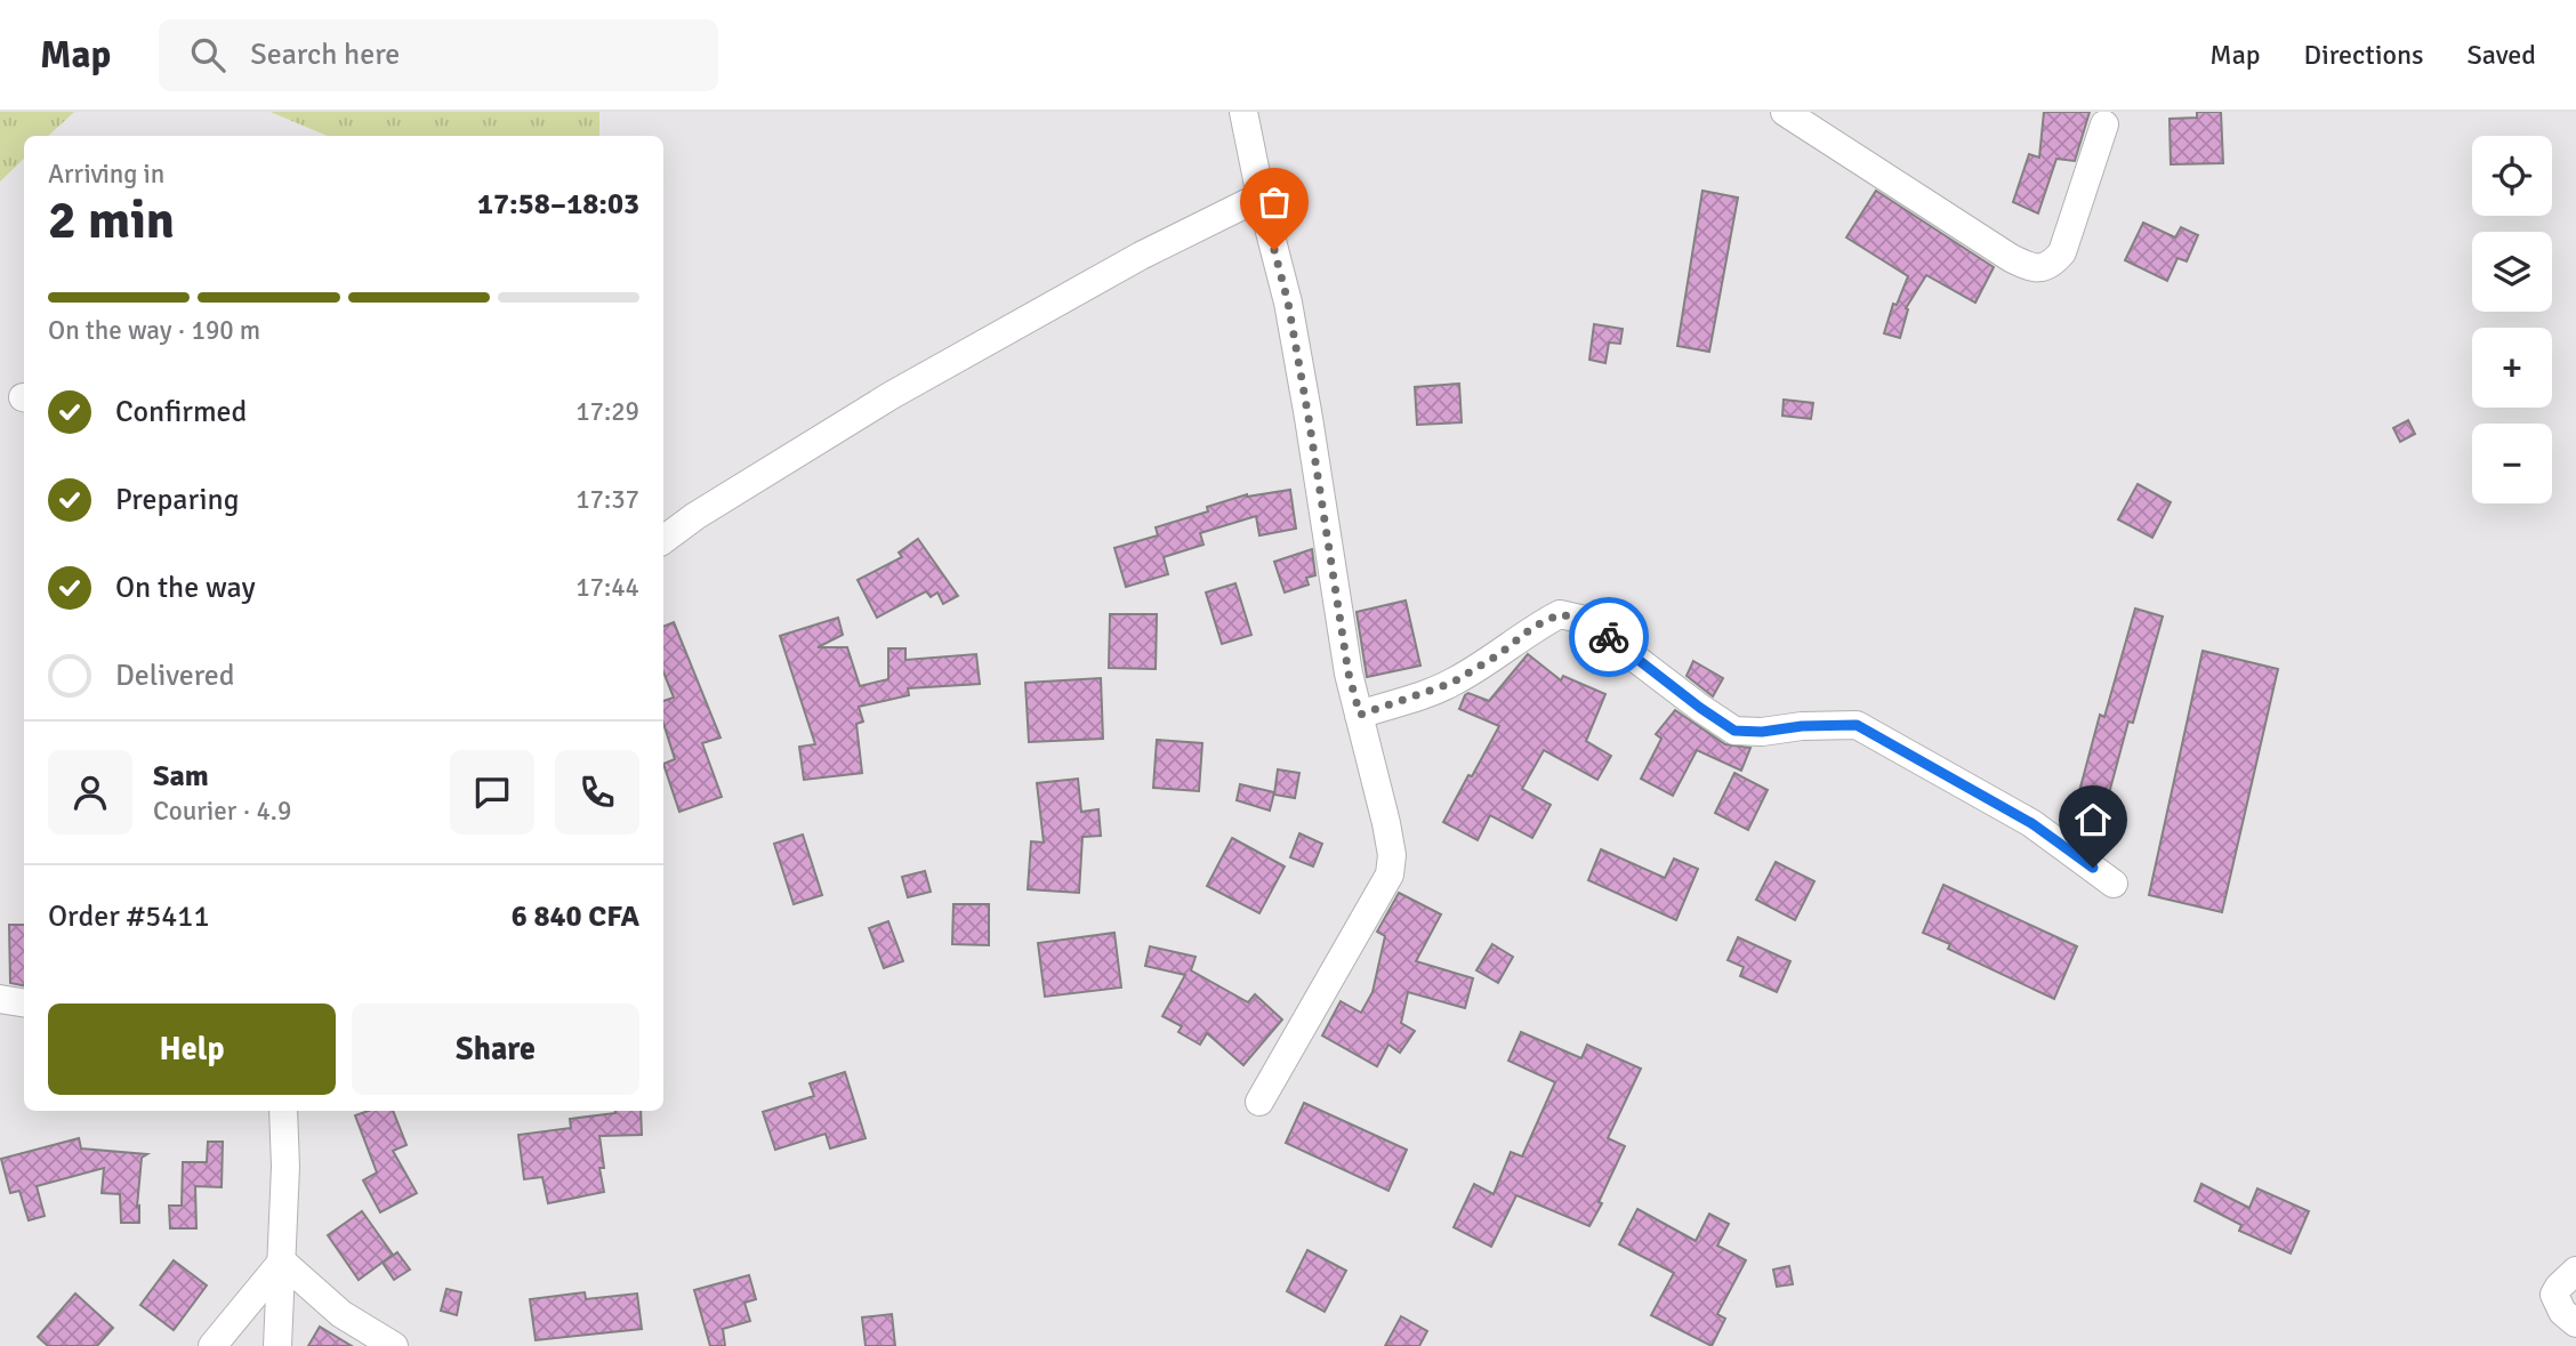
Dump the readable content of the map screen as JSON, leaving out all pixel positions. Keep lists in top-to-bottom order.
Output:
{
  "page": {
    "header": "Map",
    "search": "Search here",
    "nav": ["Map", "Directions", "Saved"],
    "map_buttons": ["+", "−"],
    "heading": ["2 min", "Arriving in", "17:58–18:03"],
    "panel": [
      "Sam",
      "Courier · 4.9",
      "Order #5411",
      "6 840 CFA"
    ],
    "bar": "On the way · 190 m",
    "list": [
      ["Confirmed", "17:29"],
      ["Preparing", "17:37"],
      ["On the way", "17:44"],
      "Delivered"
    ],
    "buttons": ["Help", "Share"]
  }
}
